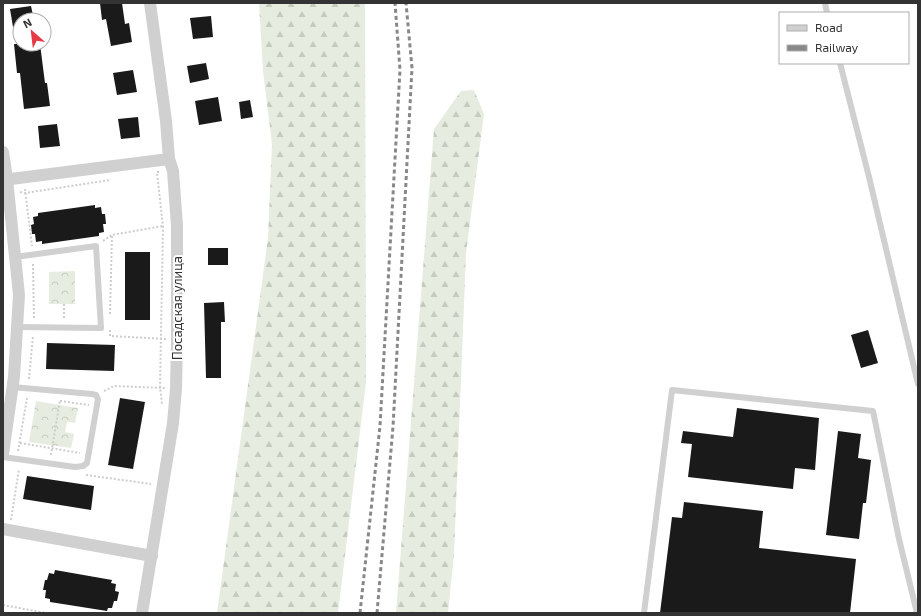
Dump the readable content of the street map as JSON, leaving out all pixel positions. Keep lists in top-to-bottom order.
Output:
{
  "streets": {
    "street": ["Посадская улица"]
  },
  "legend": ["Road", "Railway"],
  "north": "top left"
}
